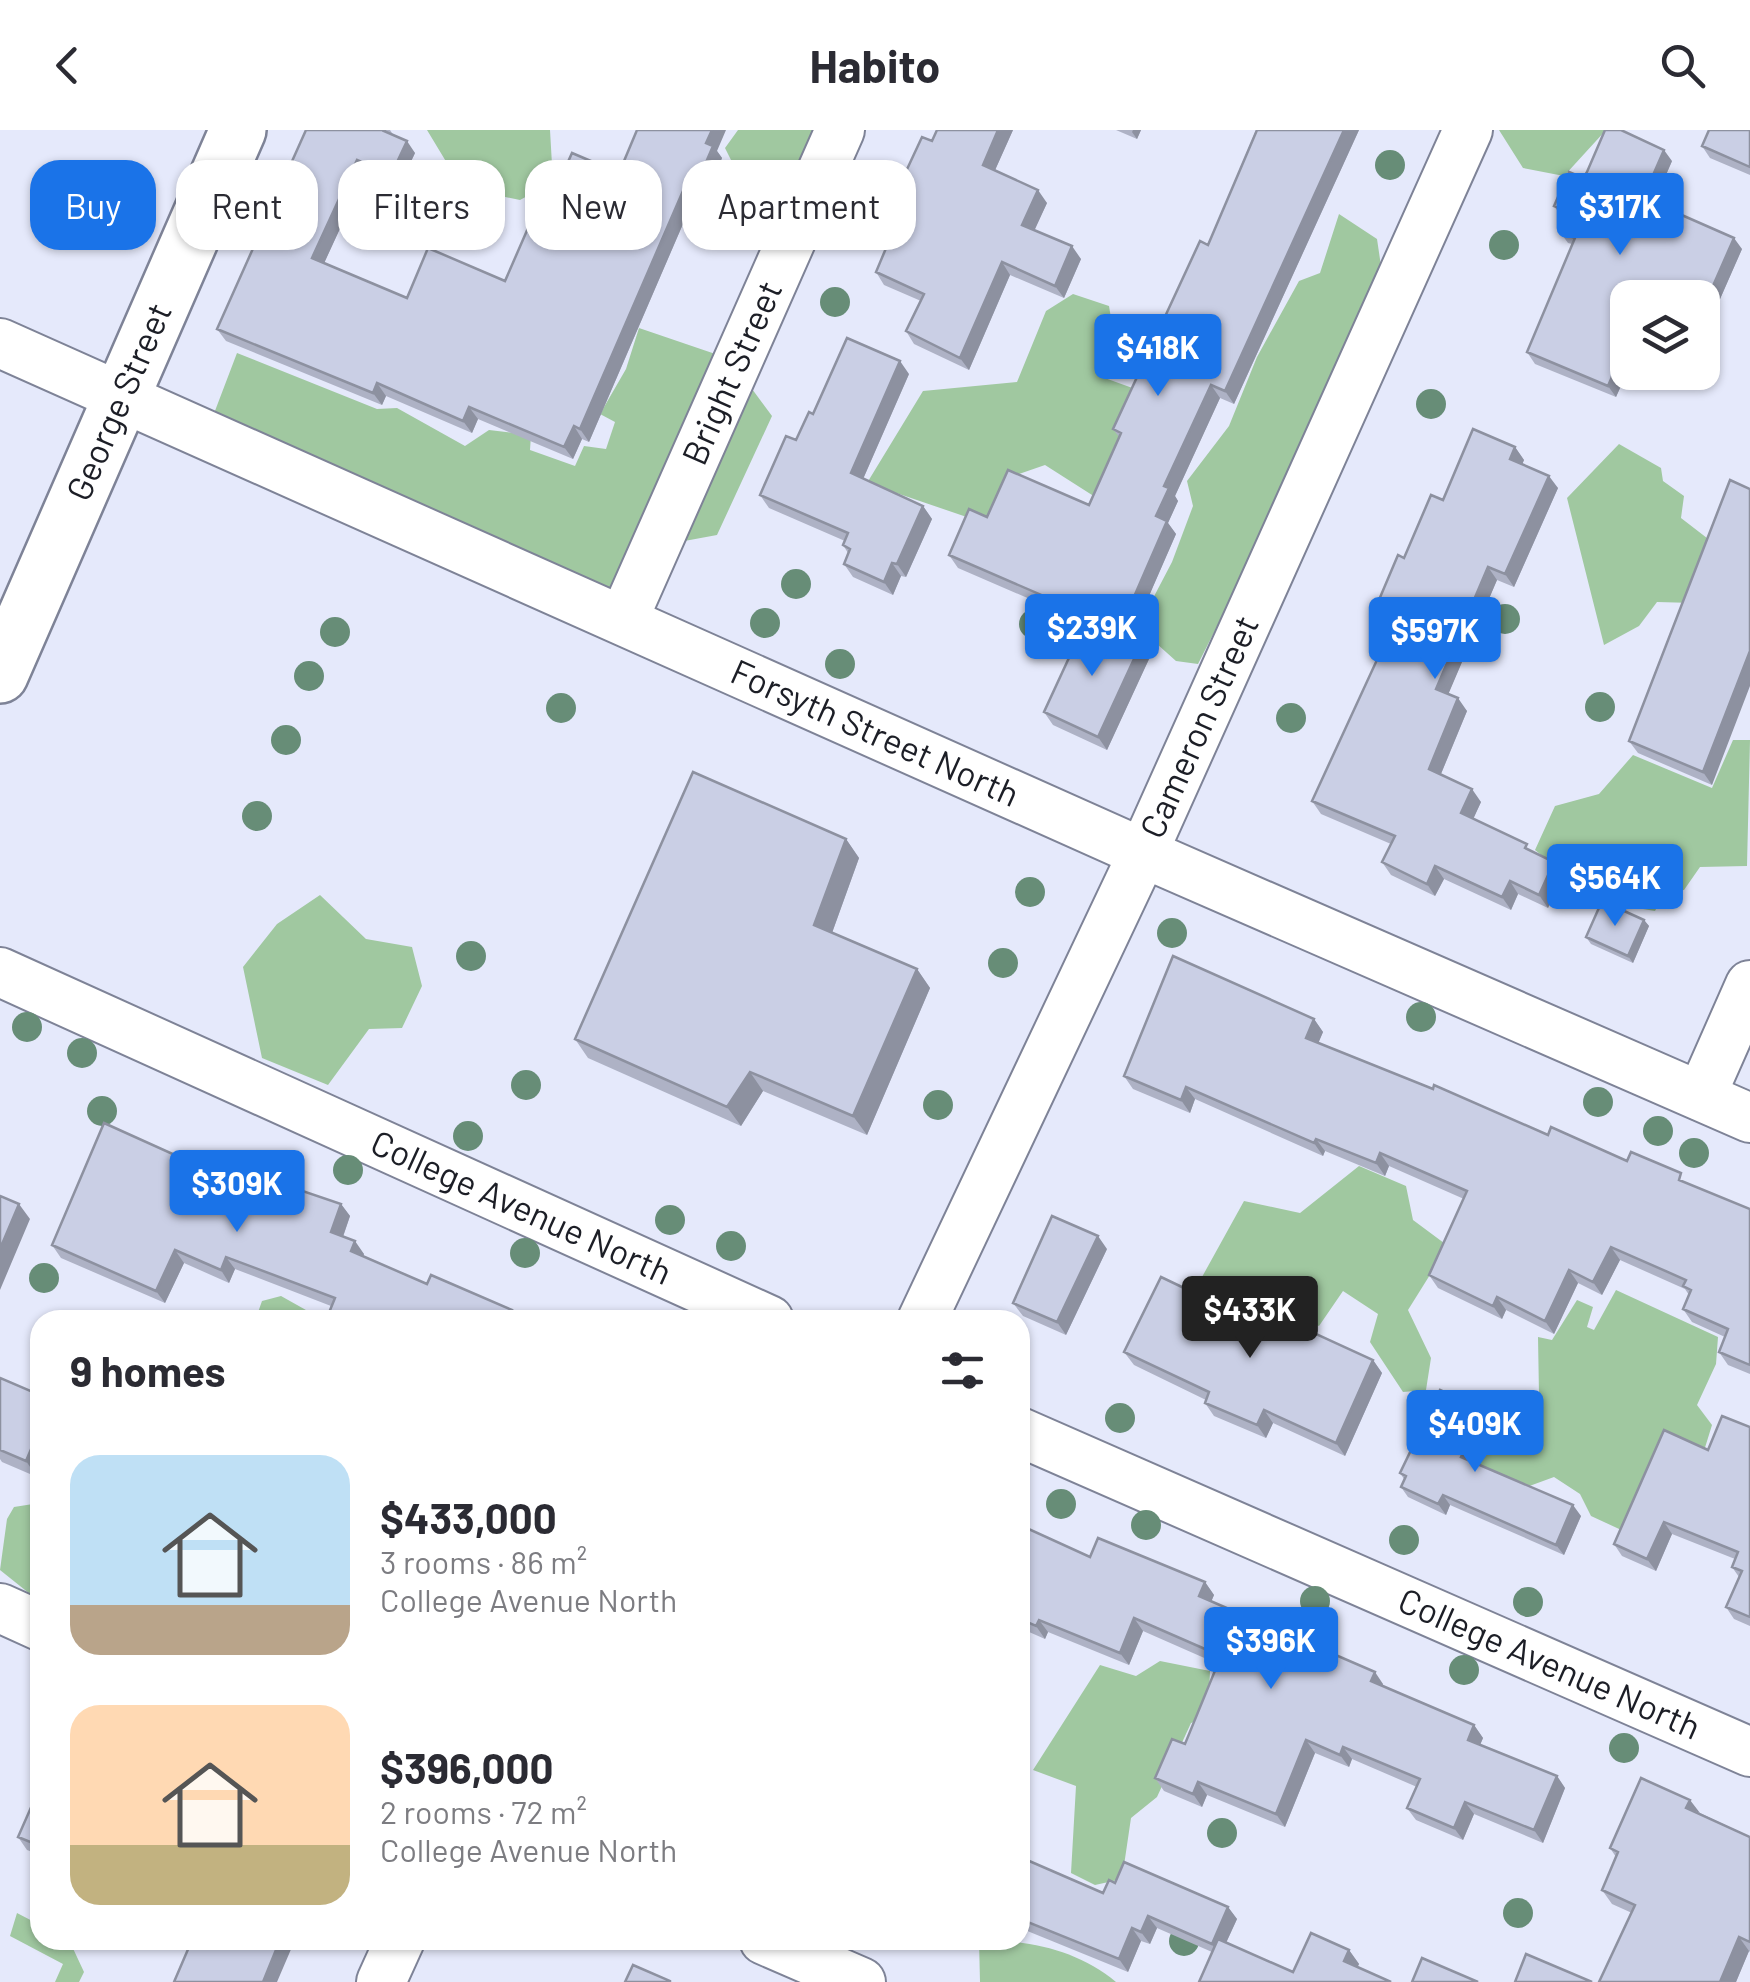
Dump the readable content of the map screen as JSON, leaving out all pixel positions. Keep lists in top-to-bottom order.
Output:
{
  "streets": {
    "street": [
      "Bright Street",
      "George Street",
      "Cameron Street",
      "Forsyth Street North",
      "College Avenue North"
    ]
  },
  "crossings": [
    ["Bright Street", "Forsyth Street North"],
    ["George Street", "Forsyth Street North"],
    ["Cameron Street", "Forsyth Street North"]
  ],
  "page": {
    "header": "Habito",
    "chip": [
      "Buy",
      "Rent",
      "Filters",
      "New",
      "Apartment"
    ],
    "price": [
      "$317K",
      "$418K",
      "$239K",
      "$597K",
      "$564K",
      "$309K",
      "$433K",
      "$409K",
      "$396K"
    ],
    "heading": "9 homes",
    "list": [
      {
        "name": "$433,000",
        "note": "3 rooms · 86 m² · College Avenue North"
      },
      {
        "name": "$396,000",
        "note": "2 rooms · 72 m² · College Avenue North"
      }
    ]
  }
}
